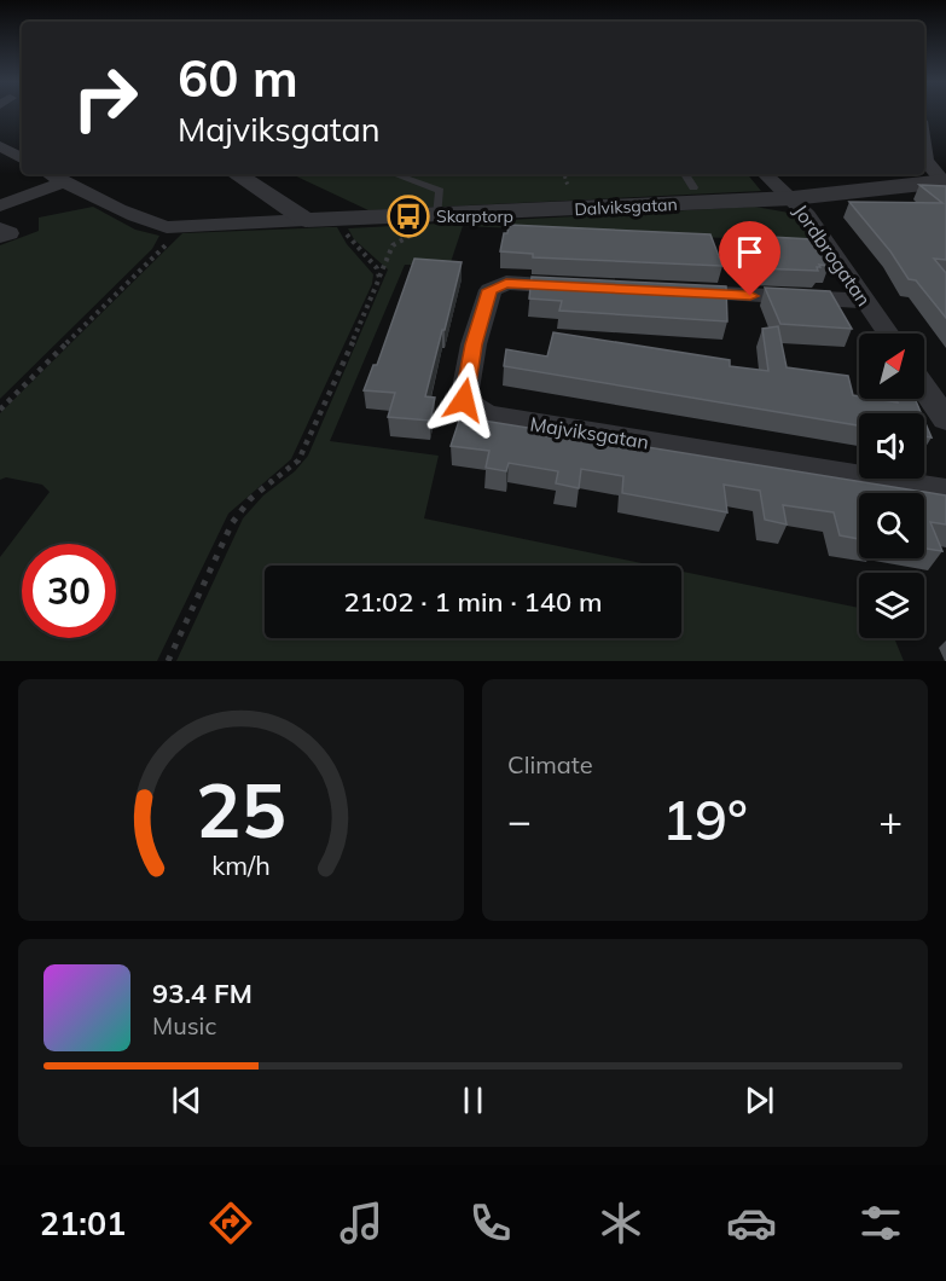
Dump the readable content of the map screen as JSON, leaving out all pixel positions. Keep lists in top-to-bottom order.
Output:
{
  "streets": {
    "street": ["Dalviksgatan", "Jordbrogatan", "Majviksgatan"]
  },
  "crossings": [
    ["Dalviksgatan", "Jordbrogatan"]
  ],
  "places": {
    "bus stop": ["Skarptorp"]
  },
  "north": "top right",
  "page": {
    "turn": ["60 m", "Majviksgatan"],
    "limit": "30",
    "trip": "21:02 · 1 min · 140 m",
    "tile": "Climate",
    "heat": ["−", "19°", "+"],
    "song": ["93.4 FM", "Music"],
    "tabs": "21:01",
    "gauge": ["25", "km/h"]
  }
}
